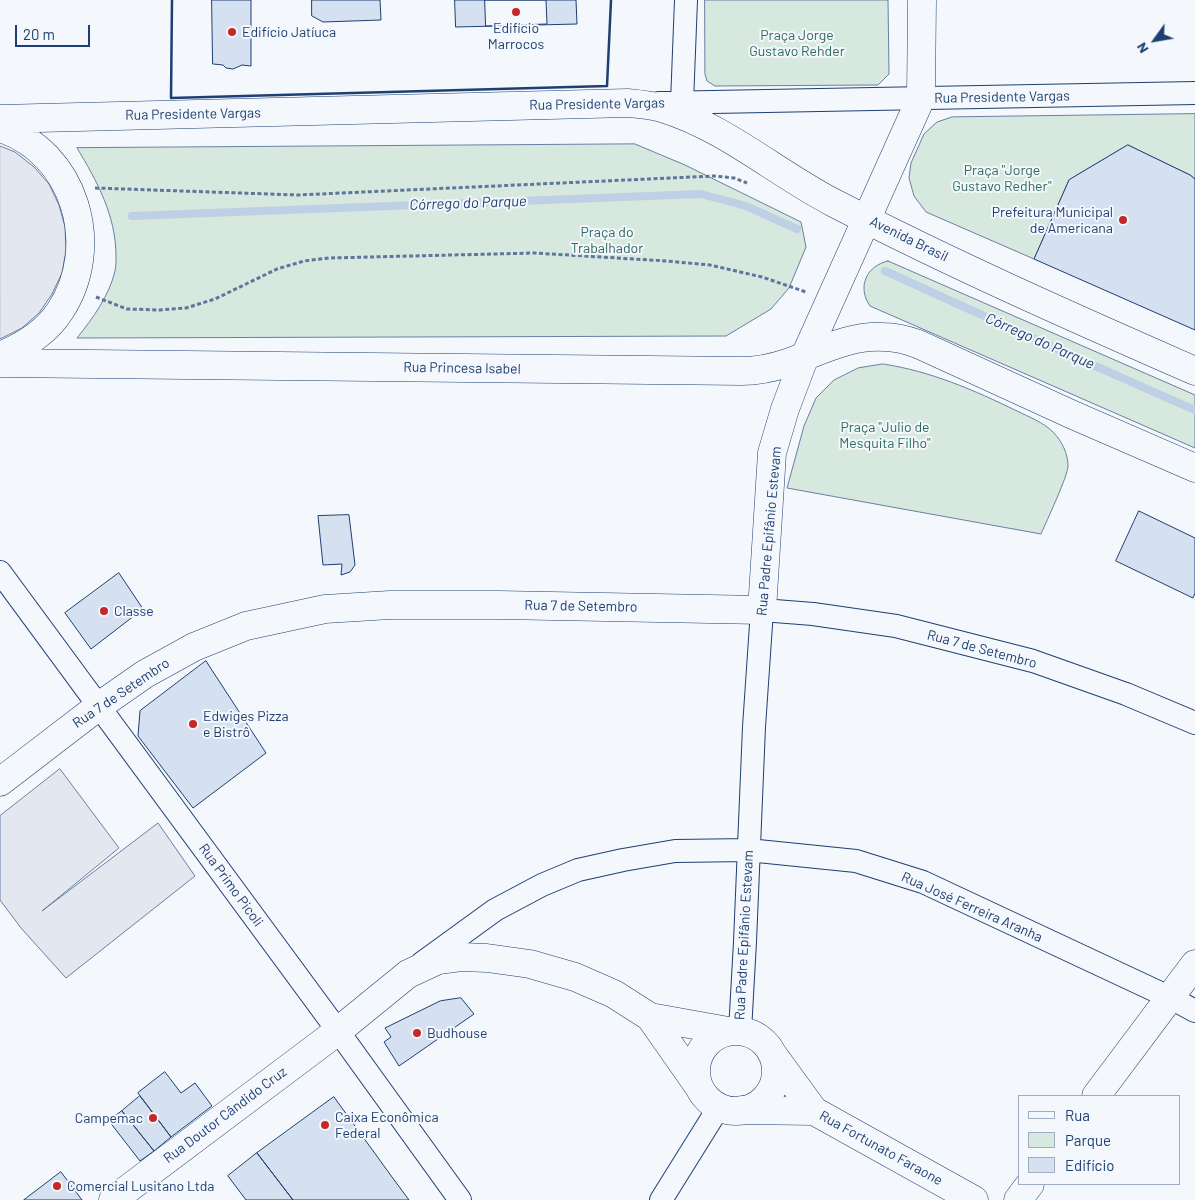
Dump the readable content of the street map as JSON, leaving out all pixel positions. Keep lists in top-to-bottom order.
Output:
{
  "streets": {
    "main road": [
      "Rua Presidente Vargas",
      "Avenida Brasil",
      "Rua Princesa Isabel",
      "Rua Padre Epifânio Estevam",
      "Rua 7 de Setembro",
      "Rua Doutor Cândido Cruz",
      "Rua Fortunato Faraone"
    ],
    "street": ["Rua Primo Picoli", "Rua José Ferreira Aranha"]
  },
  "crossings": [
    ["Rua Presidente Vargas", "Avenida Brasil"],
    ["Rua Presidente Vargas", "Rua Padre Epifânio Estevam"],
    ["Avenida Brasil", "Rua Padre Epifânio Estevam"],
    ["Rua Princesa Isabel", "Rua Padre Epifânio Estevam"],
    ["Rua Padre Epifânio Estevam", "Rua 7 de Setembro"],
    ["Rua Padre Epifânio Estevam", "Rua José Ferreira Aranha"],
    ["Rua 7 de Setembro", "Rua Primo Picoli"],
    ["Rua Primo Picoli", "Rua Doutor Cândido Cruz"],
    ["Rua José Ferreira Aranha", "Rua Doutor Cândido Cruz"]
  ],
  "water": ["Córrego do Parque"],
  "parks": [
    "Praça Jorge Gustavo Rehder",
    "Praça \"Jorge Gustavo Redher\"",
    "Praça do Trabalhador",
    "Praça \"Julio de Mesquita Filho\""
  ],
  "places": [
    "Edifício Marrocos",
    "Edifício Jatíuca",
    "Prefeitura Municipal de Americana",
    "Classe",
    "Edwiges Pizza e Bistrô",
    "Budhouse",
    "Campemac",
    "Caixa Econômica Federal",
    "Comercial Lusitano Ltda"
  ],
  "legend": ["Rua", "Parque", "Edifício"],
  "scale_bar": "20 m",
  "north": "bottom left"
}
